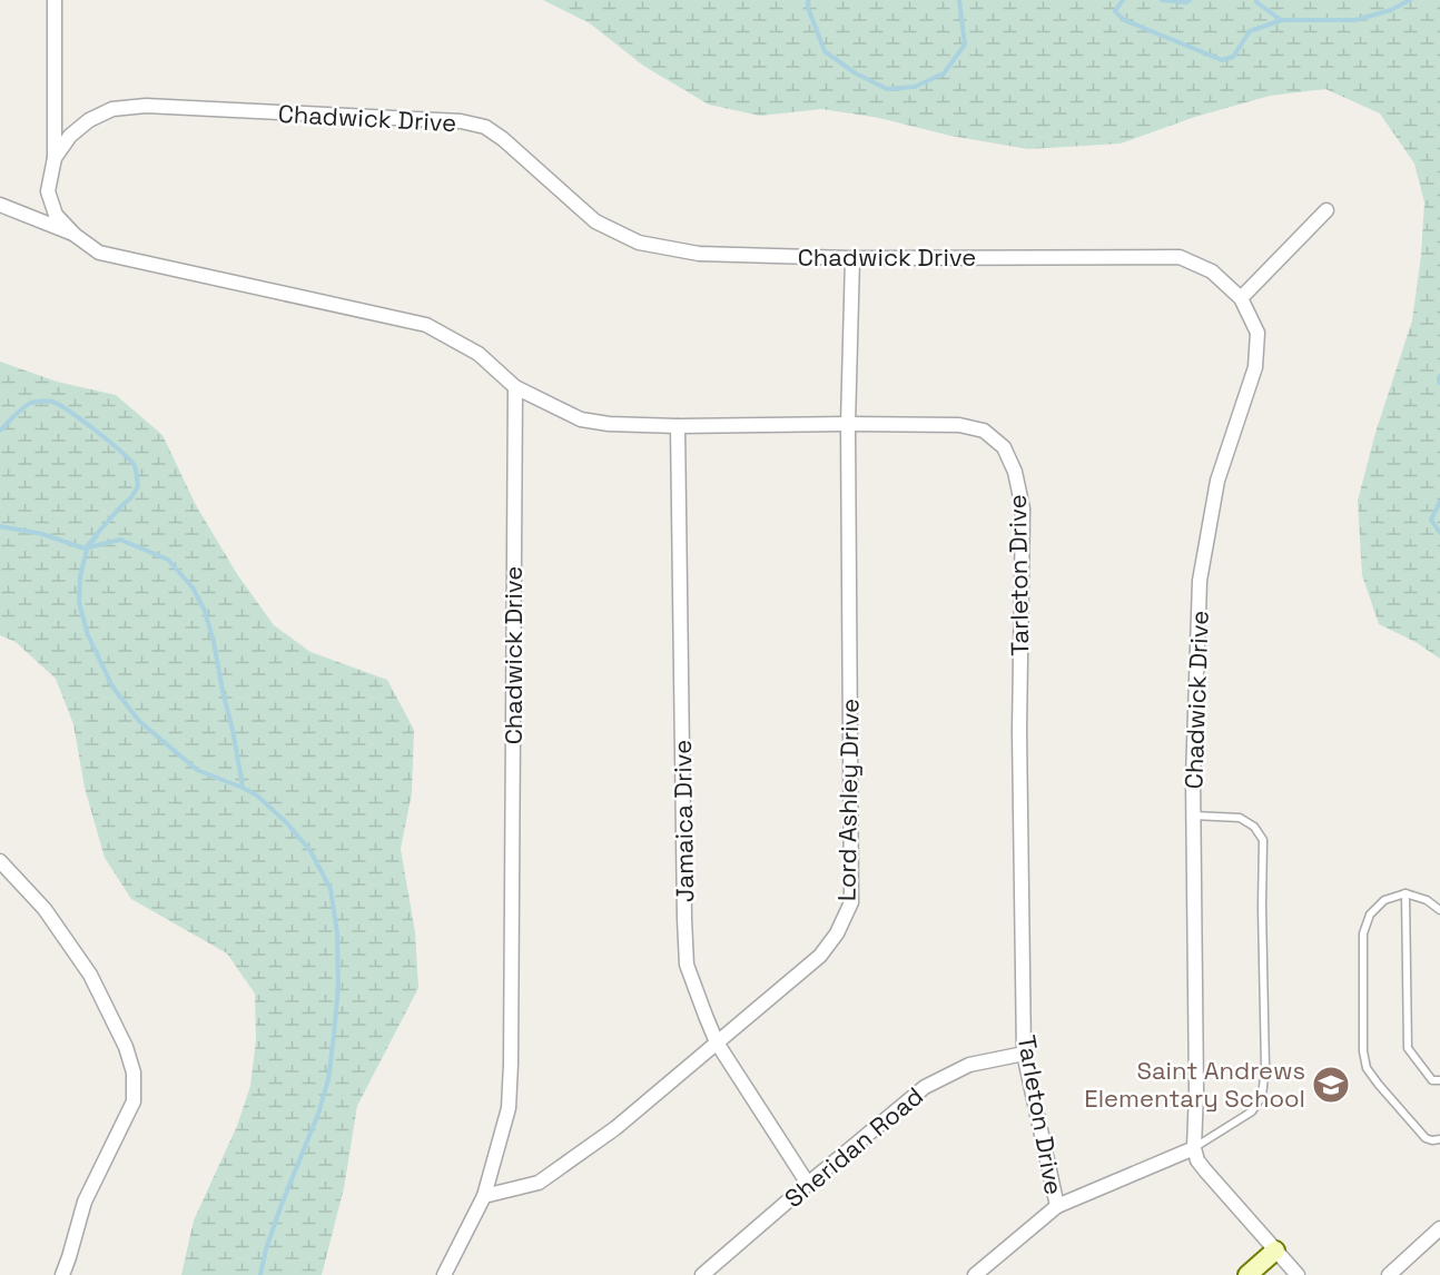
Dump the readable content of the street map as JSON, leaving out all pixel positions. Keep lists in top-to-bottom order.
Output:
{
  "streets": {
    "street": [
      "Chadwick Drive",
      "Tarleton Drive",
      "Lord Ashley Drive",
      "Jamaica Drive",
      "Sheridan Road"
    ]
  },
  "crossings": [
    ["Chadwick Drive", "Tarleton Drive"],
    ["Chadwick Drive", "Lord Ashley Drive"],
    ["Tarleton Drive", "Lord Ashley Drive"],
    ["Tarleton Drive", "Jamaica Drive"],
    ["Tarleton Drive", "Sheridan Road"],
    ["Lord Ashley Drive", "Jamaica Drive"],
    ["Jamaica Drive", "Sheridan Road"]
  ],
  "places": {
    "school or university": ["Saint Andrews Elementary School"]
  }
}
